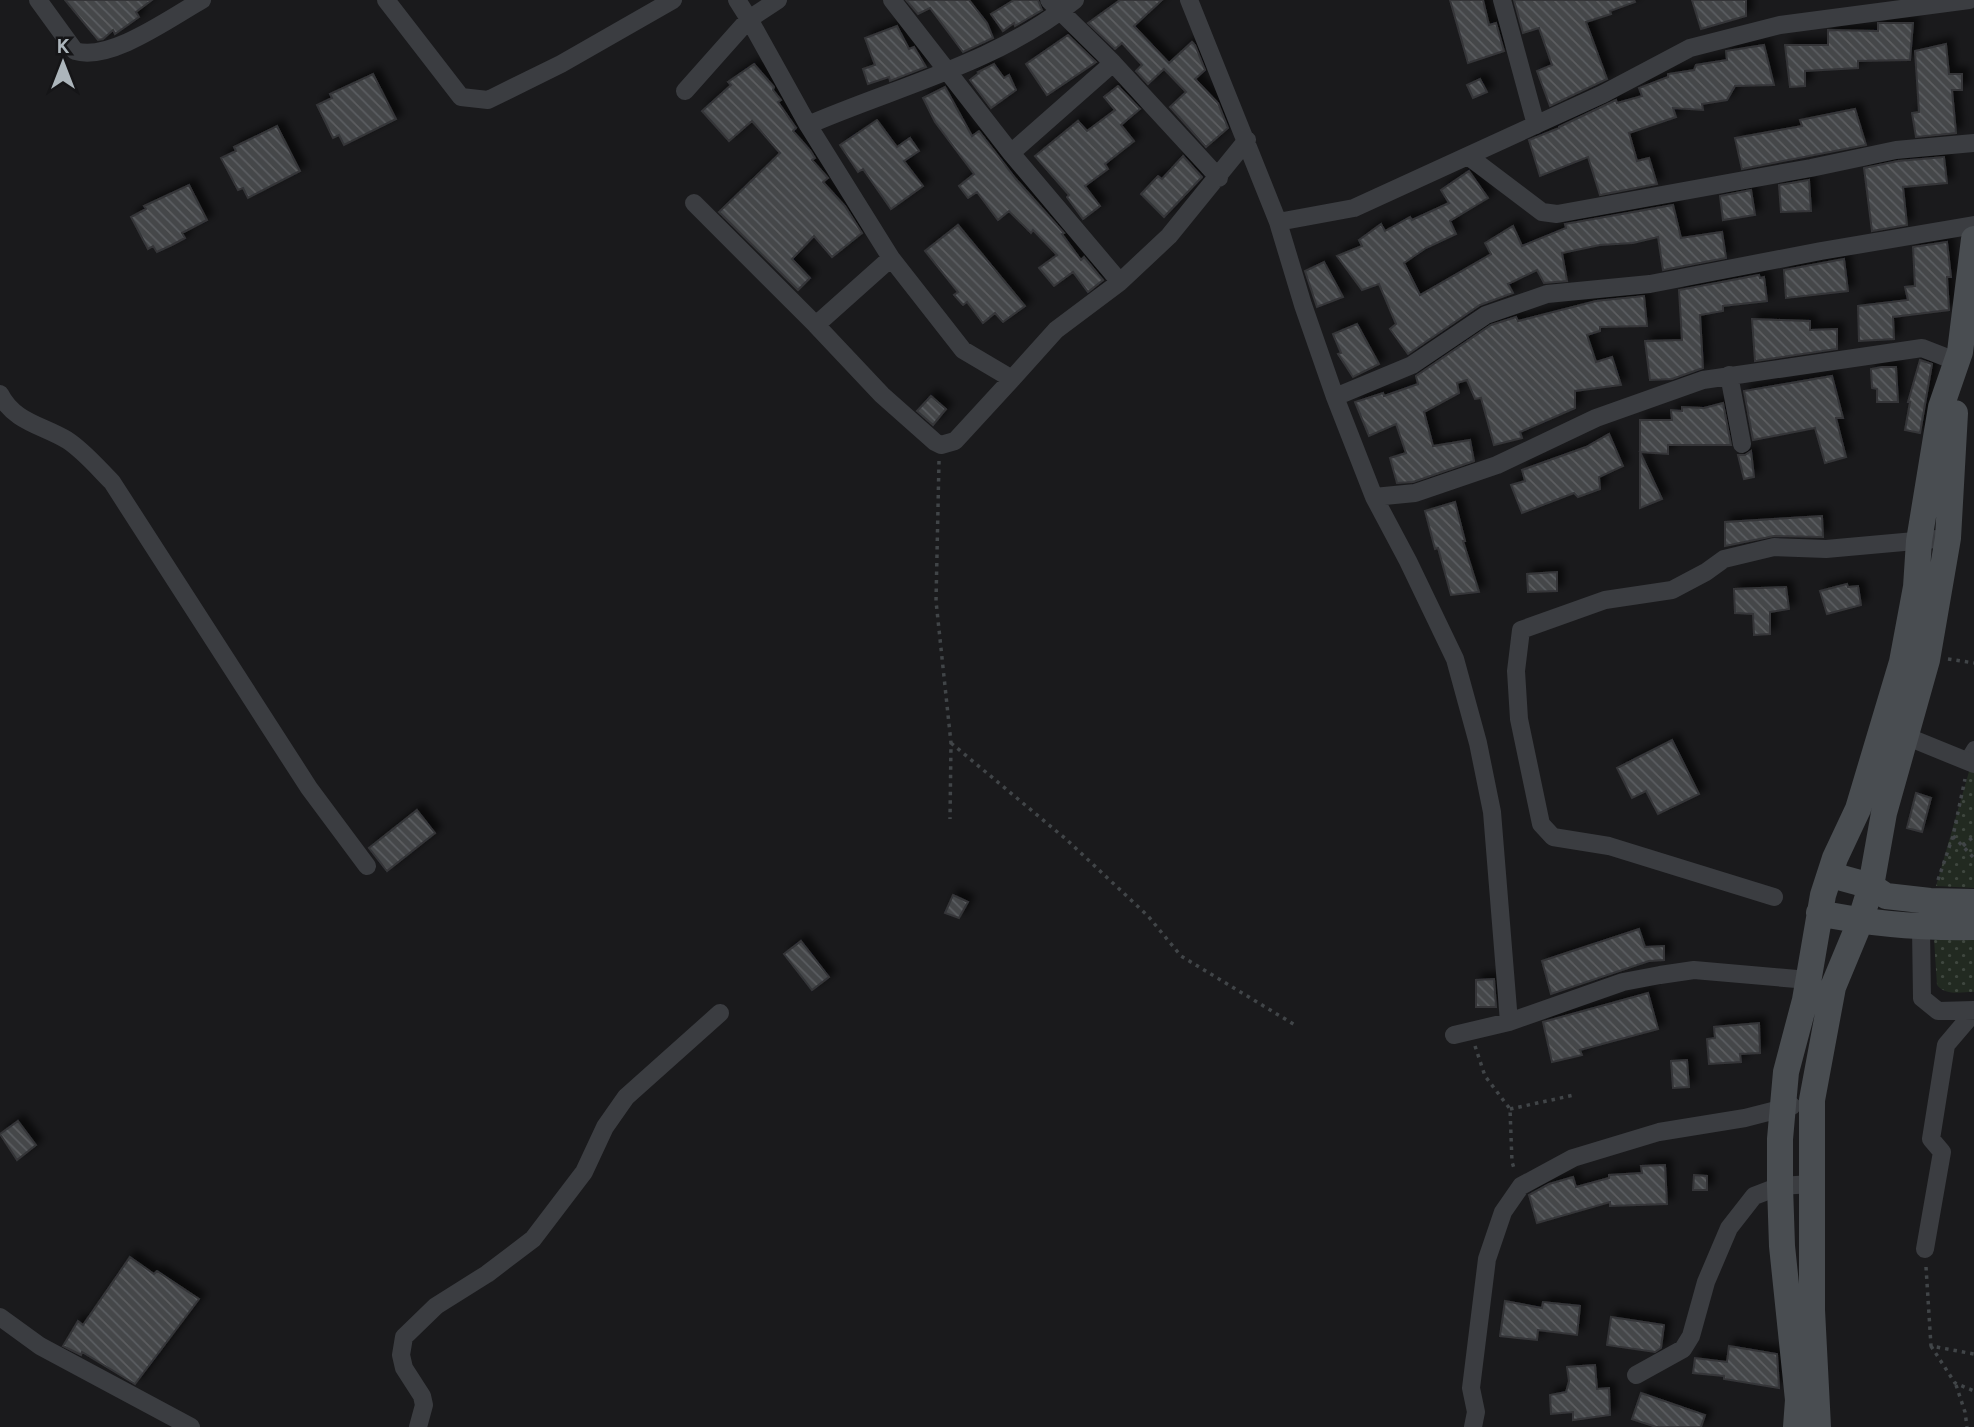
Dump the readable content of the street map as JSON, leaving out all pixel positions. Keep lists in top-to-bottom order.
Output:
{
  "north": "top"
}
